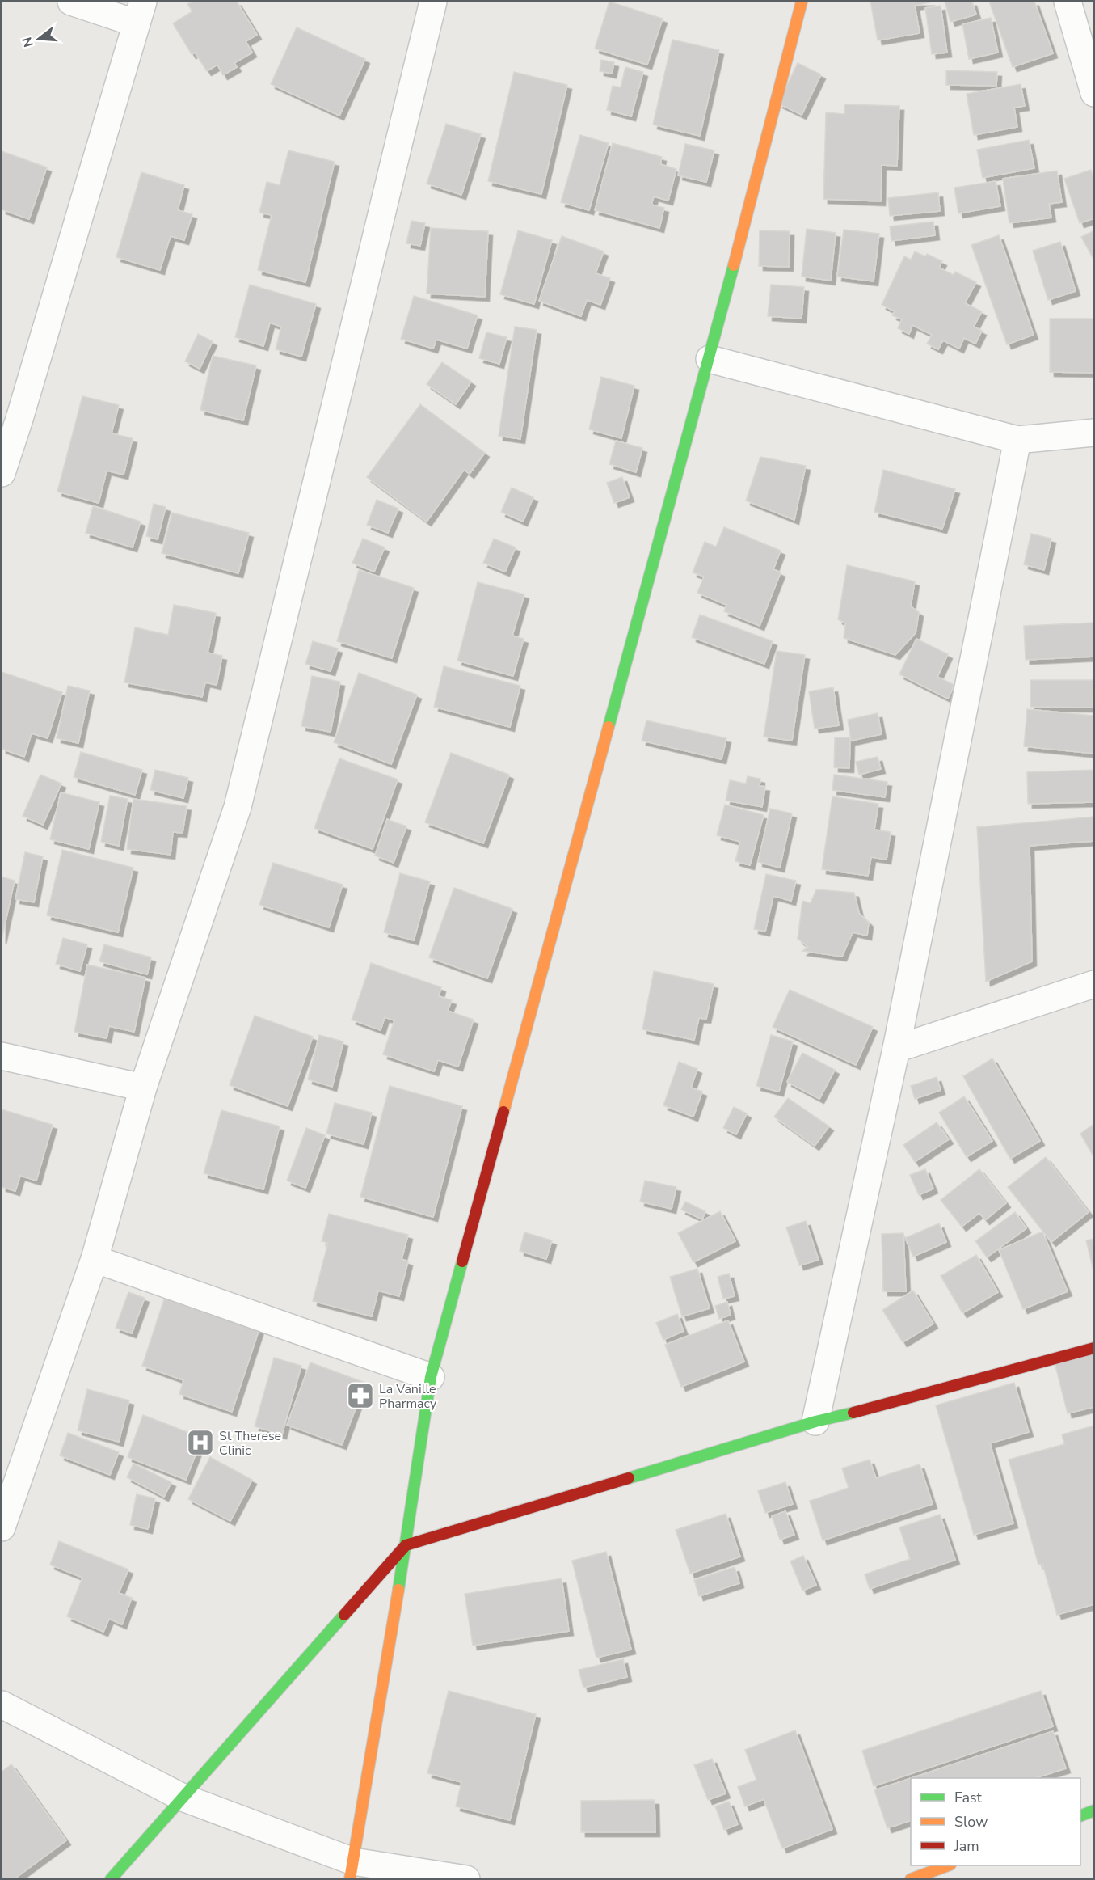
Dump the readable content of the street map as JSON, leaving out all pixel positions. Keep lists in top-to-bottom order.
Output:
{
  "places": {
    "pharmacy": ["La Vanille Pharmacy"],
    "hospital": ["St Therese Clinic"]
  },
  "legend": ["Fast", "Slow", "Jam"],
  "north": "left"
}
